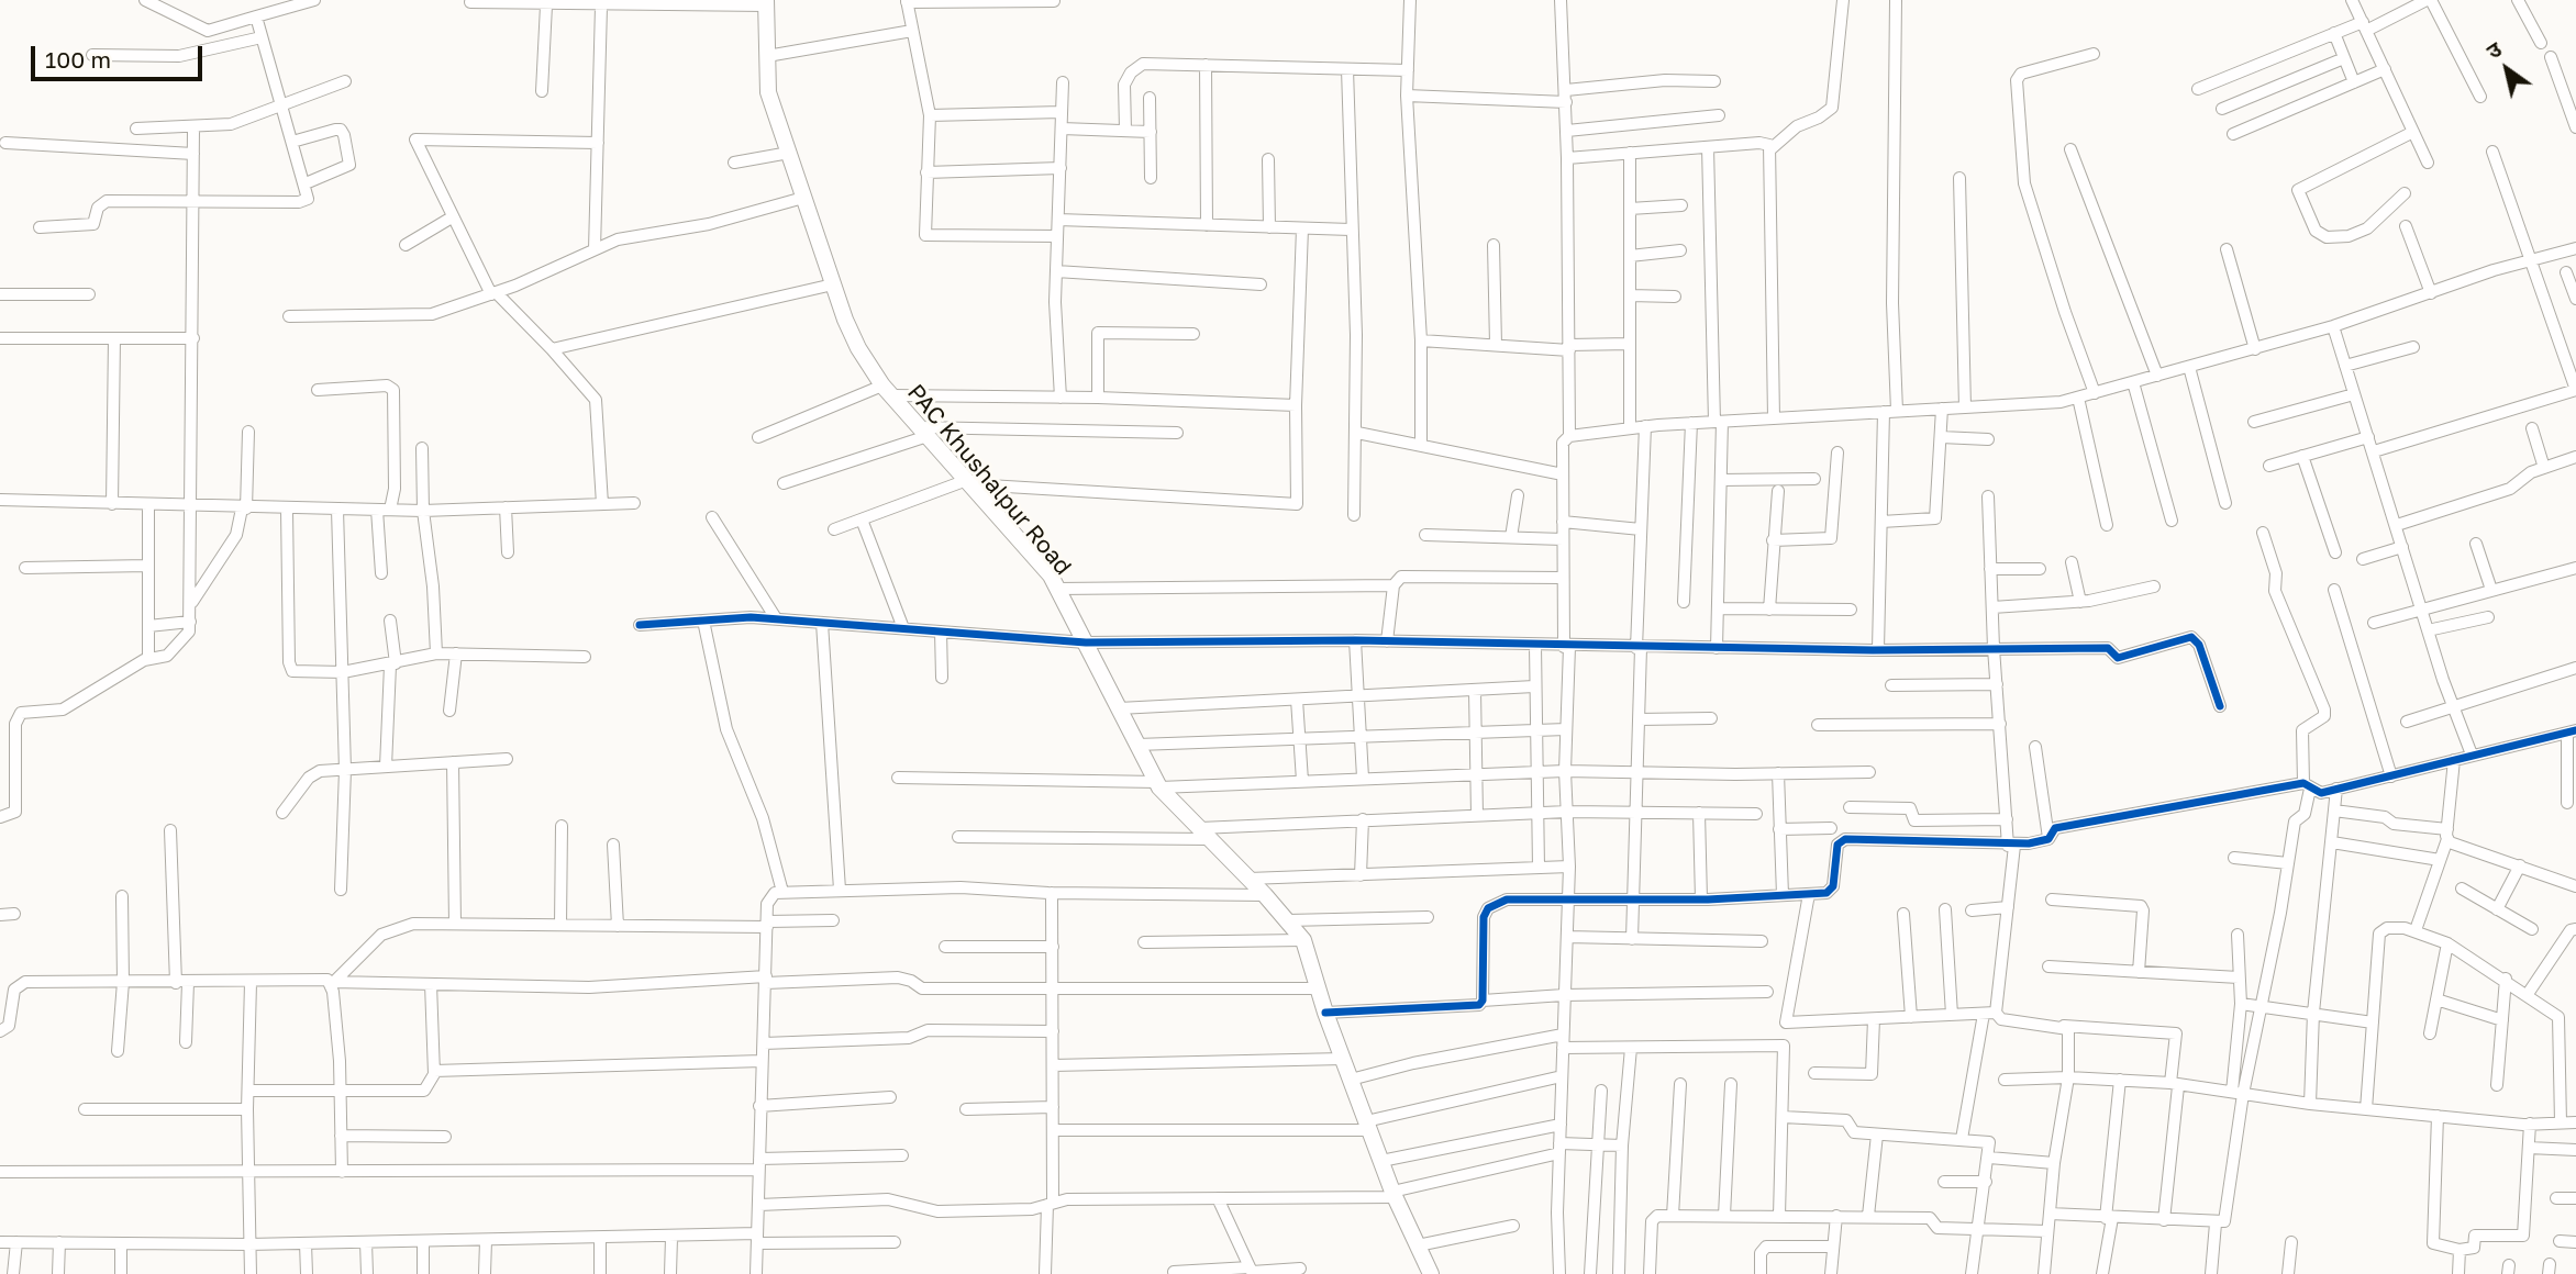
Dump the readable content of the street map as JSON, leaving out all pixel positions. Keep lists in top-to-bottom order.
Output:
{
  "streets": {
    "main road": ["PAC Khushalpur Road"]
  },
  "scale_bar": "100 m",
  "north": "top left"
}
